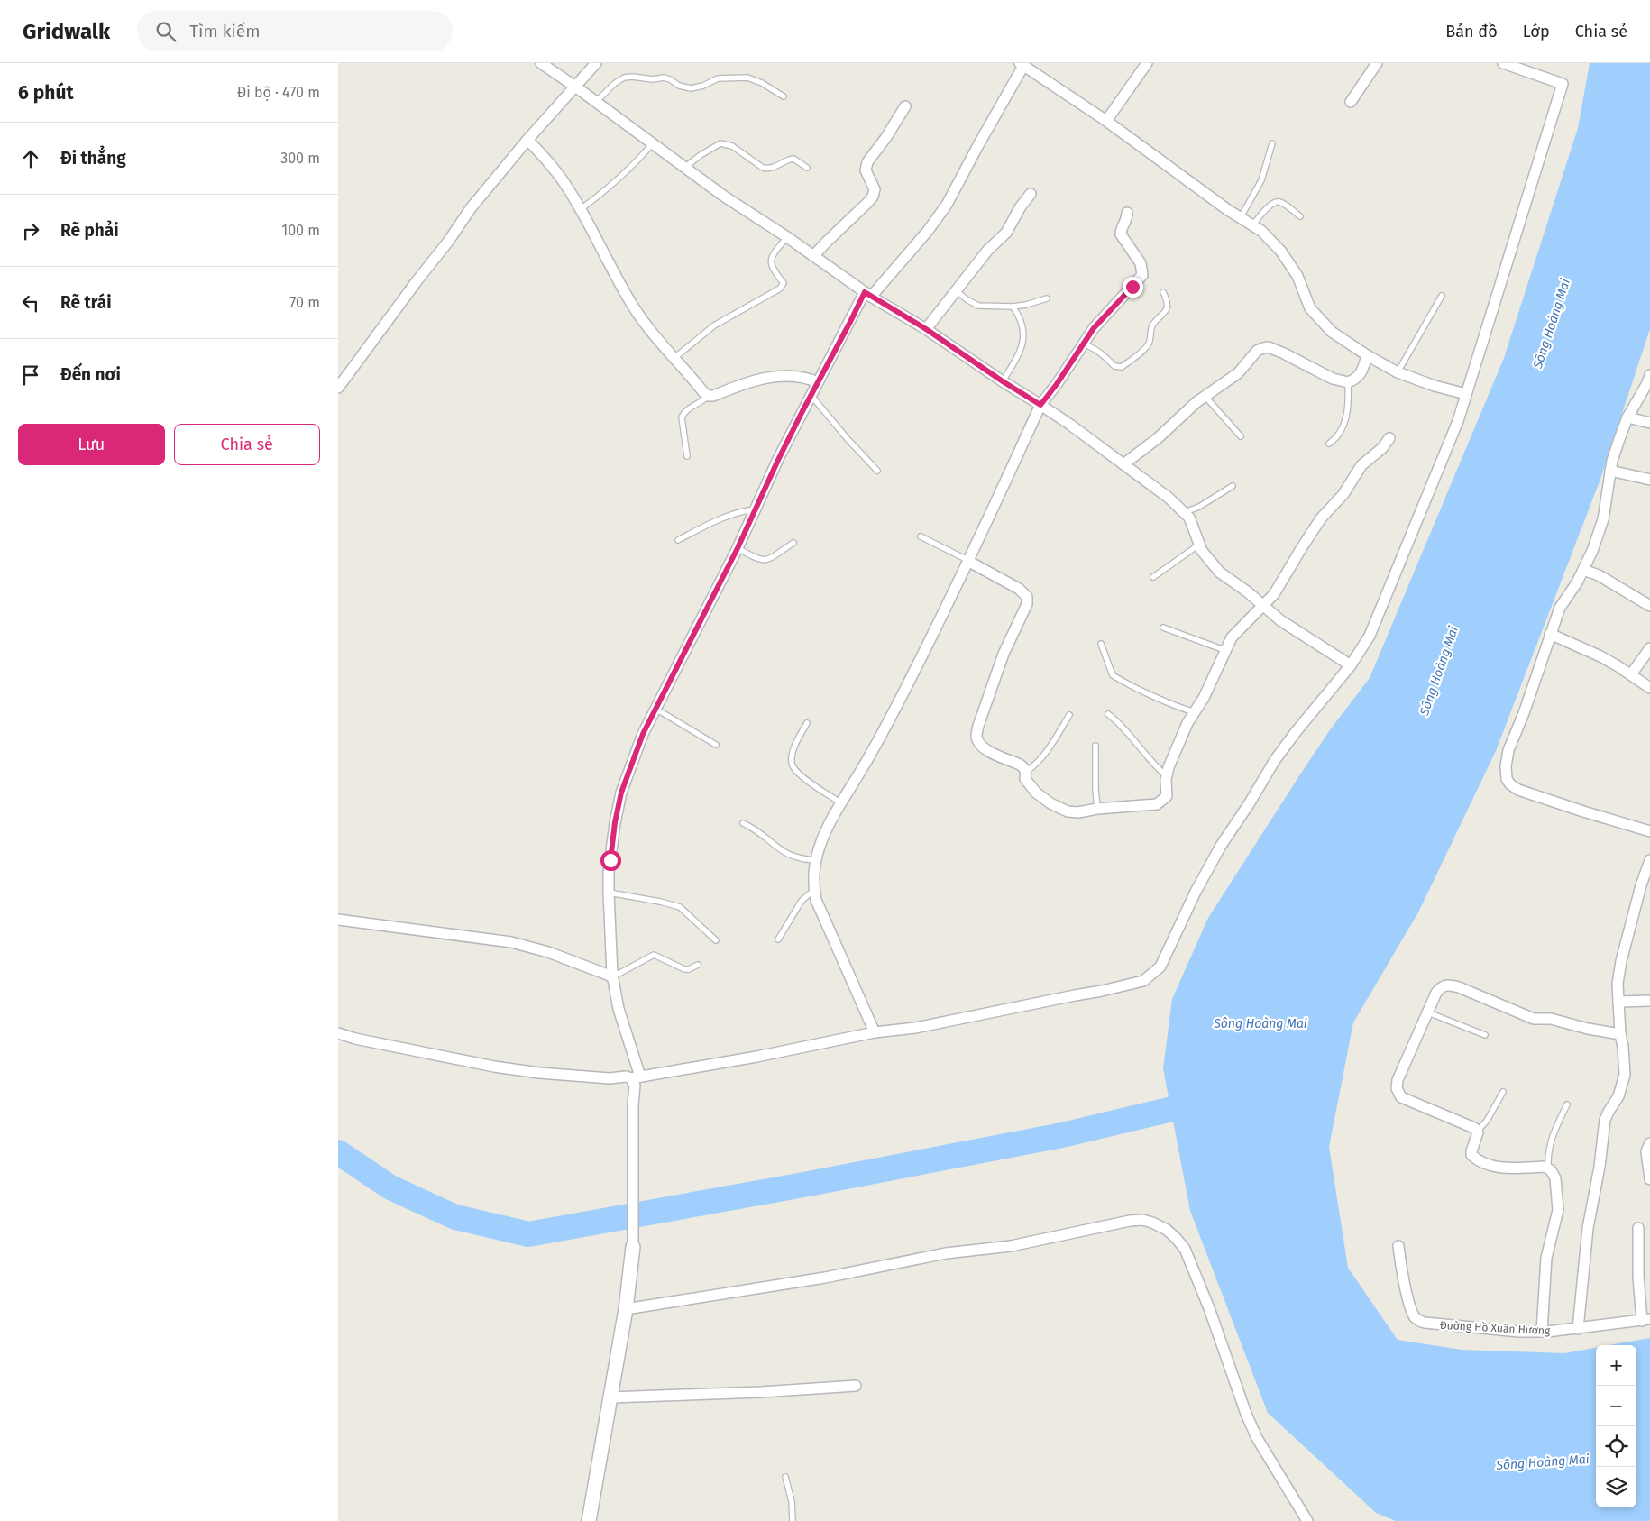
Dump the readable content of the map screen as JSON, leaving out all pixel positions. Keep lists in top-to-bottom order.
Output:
{
  "streets": {
    "street": ["Đường Hồ Xuân Hương"]
  },
  "water": ["Sông Hoàng Mai"],
  "page": {
    "header": "Gridwalk",
    "search": "Tìm kiếm",
    "nav": ["Bản đồ", "Lớp", "Chia sẻ"],
    "heading": ["6 phút", "Đi bộ · 470 m"],
    "list": [
      ["Đi thẳng", "300 m"],
      ["Rẽ phải", "100 m"],
      ["Rẽ trái", "70 m"],
      "Đến nơi"
    ],
    "buttons": ["Lưu", "Chia sẻ"],
    "map_buttons": ["+", "−"]
  }
}
